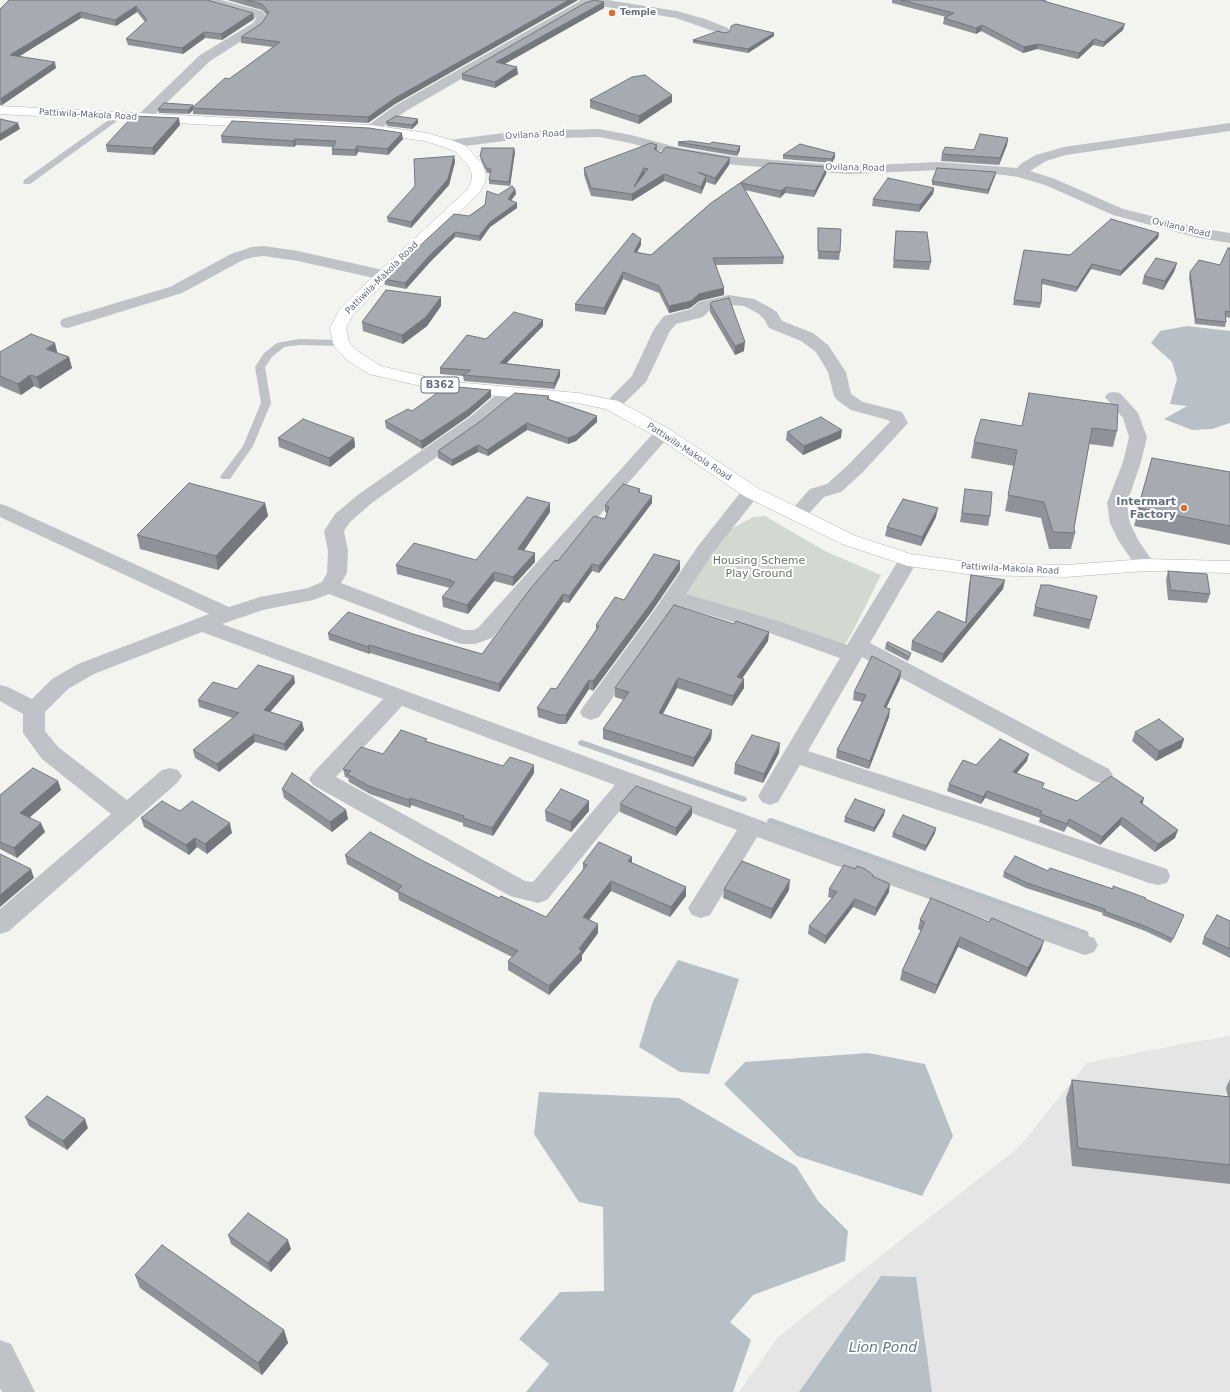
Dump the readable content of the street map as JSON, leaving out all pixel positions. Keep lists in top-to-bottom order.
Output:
{
  "streets": {
    "main road": ["Pattiwila-Makola Road", "B362"],
    "street": ["Ovilana Road"]
  },
  "crossings": [
    ["Pattiwila-Makola Road", "Ovilana Road"]
  ],
  "water": ["Lion Pond"],
  "parks": ["Housing Scheme Play Ground"],
  "places": ["Temple", "Intermart Factory"]
}
